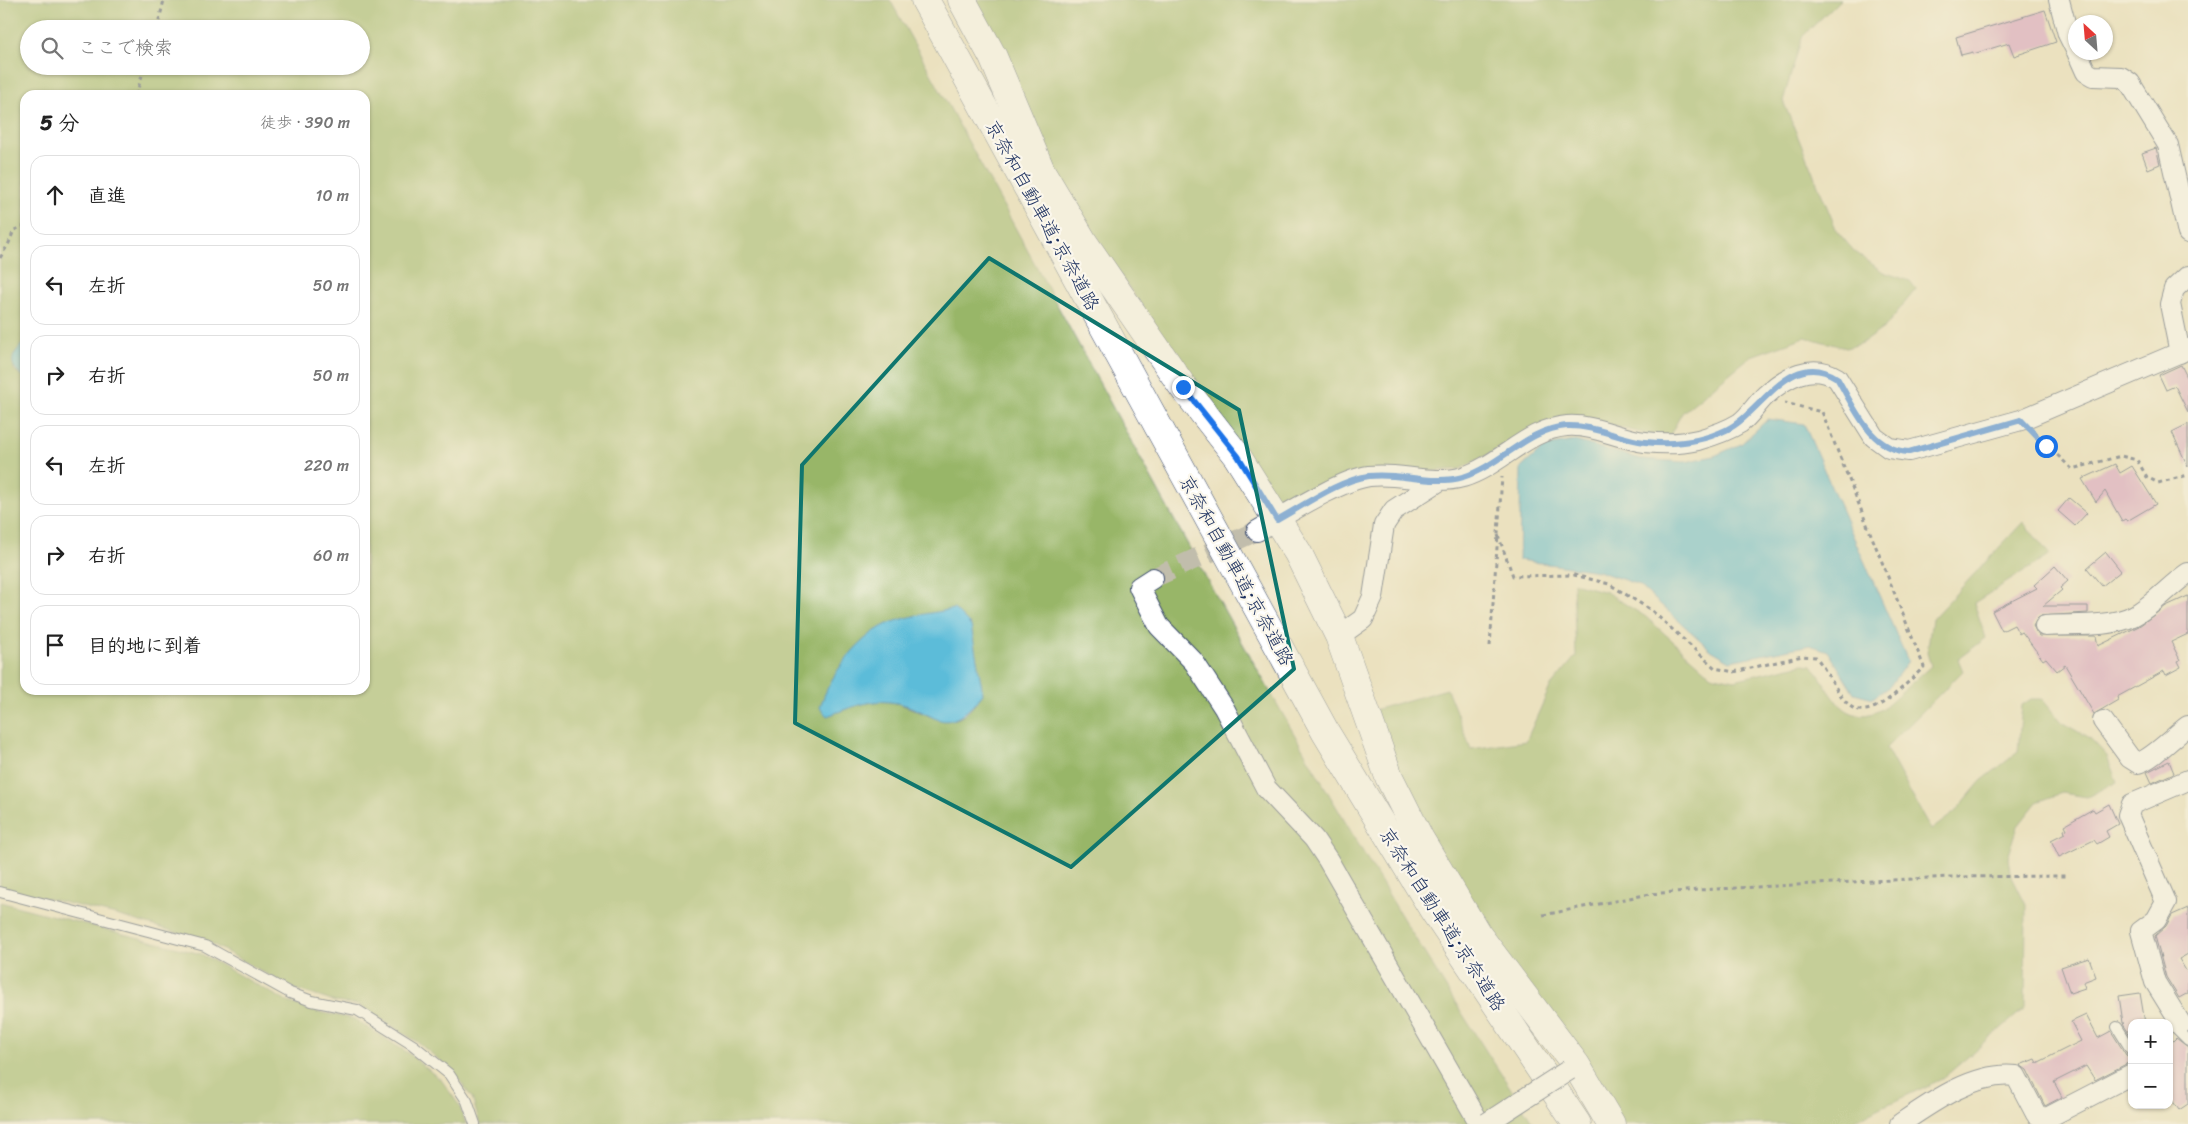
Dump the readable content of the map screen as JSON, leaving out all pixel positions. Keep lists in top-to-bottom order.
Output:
{
  "streets": {
    "main road": ["京奈和自動車道;京奈道路"]
  },
  "north": "top left",
  "page": {
    "search": "ここで検索",
    "heading": ["5 分", "徒歩 · 390 m"],
    "list": [
      ["直進", "10 m"],
      ["左折", "50 m"],
      ["右折", "50 m"],
      ["左折", "220 m"],
      ["右折", "60 m"],
      "目的地に到着"
    ],
    "map_buttons": ["+", "−"]
  }
}
